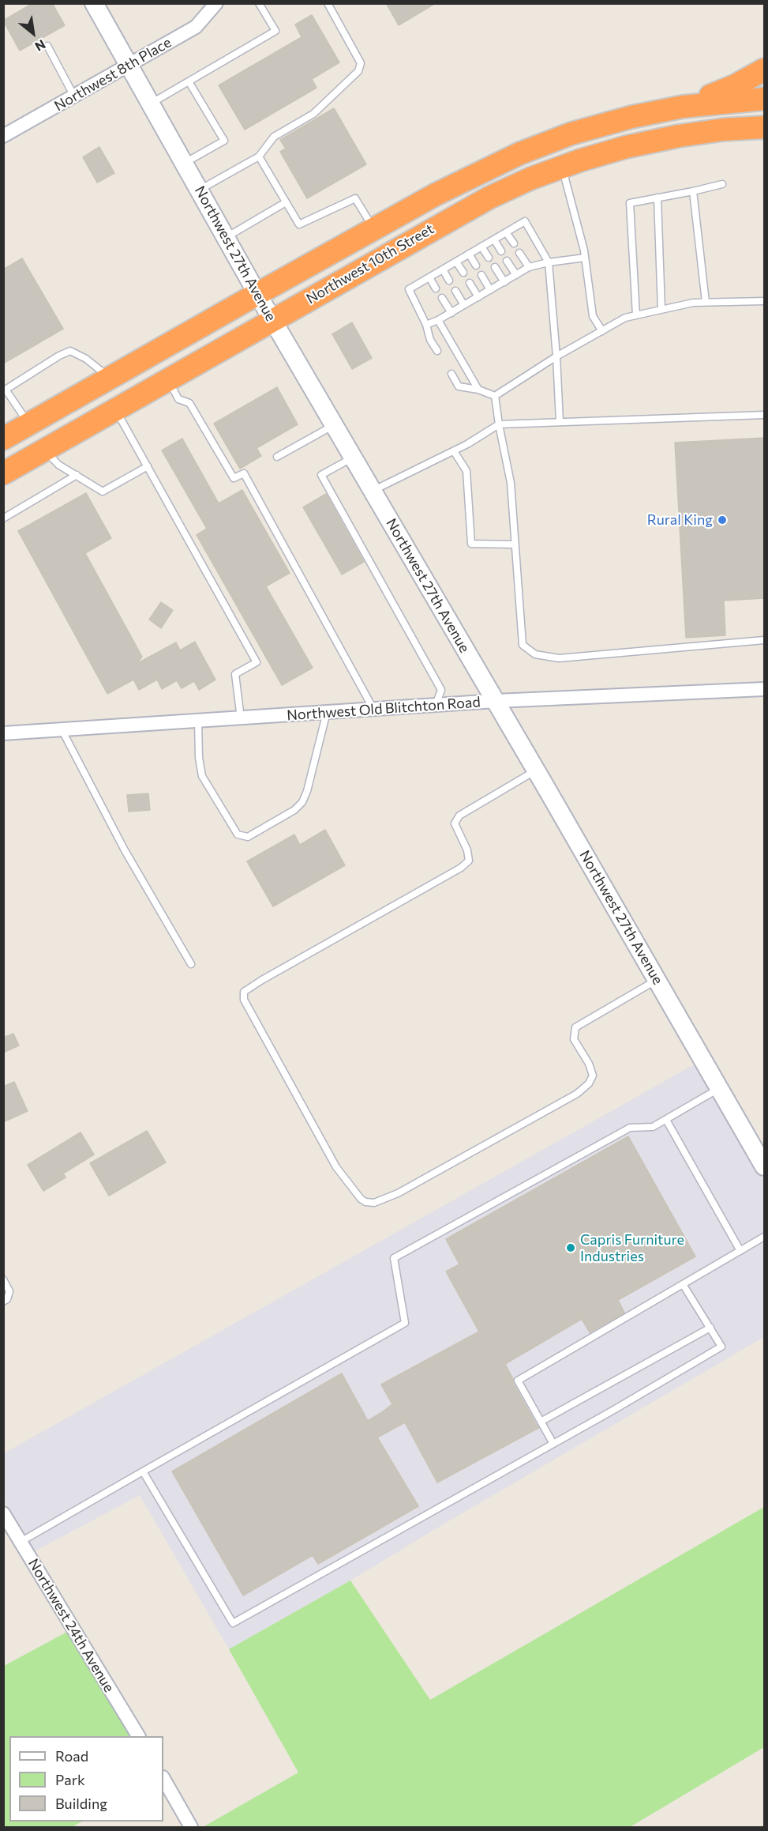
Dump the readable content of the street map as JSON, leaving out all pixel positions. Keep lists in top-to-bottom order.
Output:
{
  "streets": {
    "highway": ["Northwest 10th Street"],
    "street": [
      "Northwest 8th Place",
      "Northwest 27th Avenue",
      "Northwest Old Blitchton Road",
      "Northwest 24th Avenue"
    ]
  },
  "crossings": [
    ["Northwest 8th Place", "Northwest 27th Avenue"],
    ["Northwest 27th Avenue", "Northwest 10th Street"],
    ["Northwest 27th Avenue", "Northwest Old Blitchton Road"]
  ],
  "places": ["Rural King", "Capris Furniture Industries"],
  "legend": ["Road", "Park", "Building"],
  "north": "bottom right"
}
